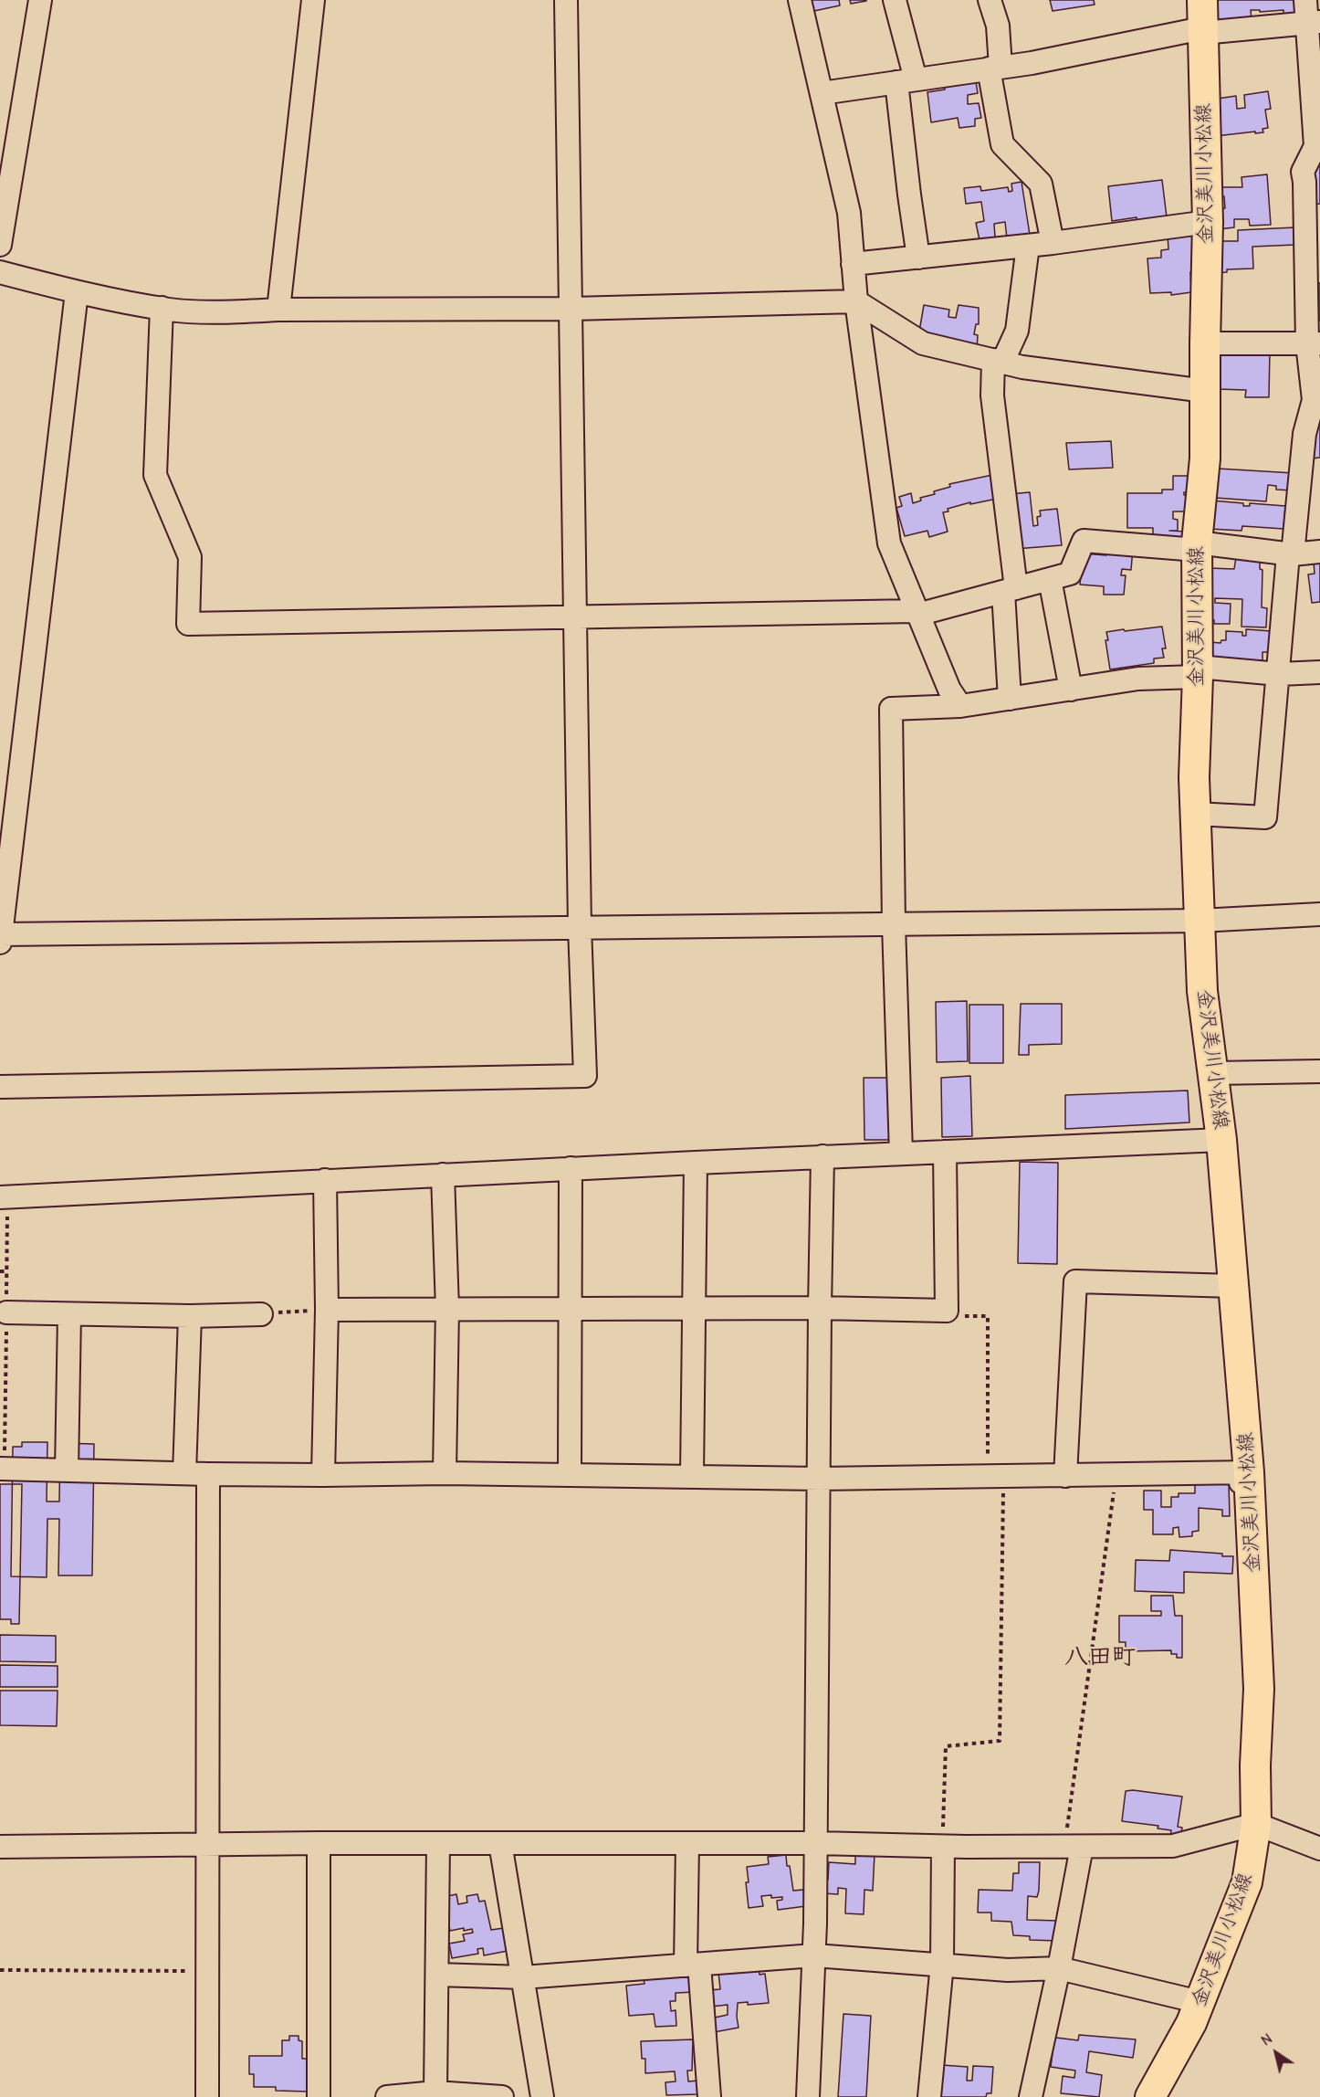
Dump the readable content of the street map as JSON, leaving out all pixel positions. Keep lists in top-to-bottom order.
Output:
{
  "streets": {
    "main road": ["金沢美川小松線"]
  },
  "districts": ["八田町"],
  "north": "top left"
}
